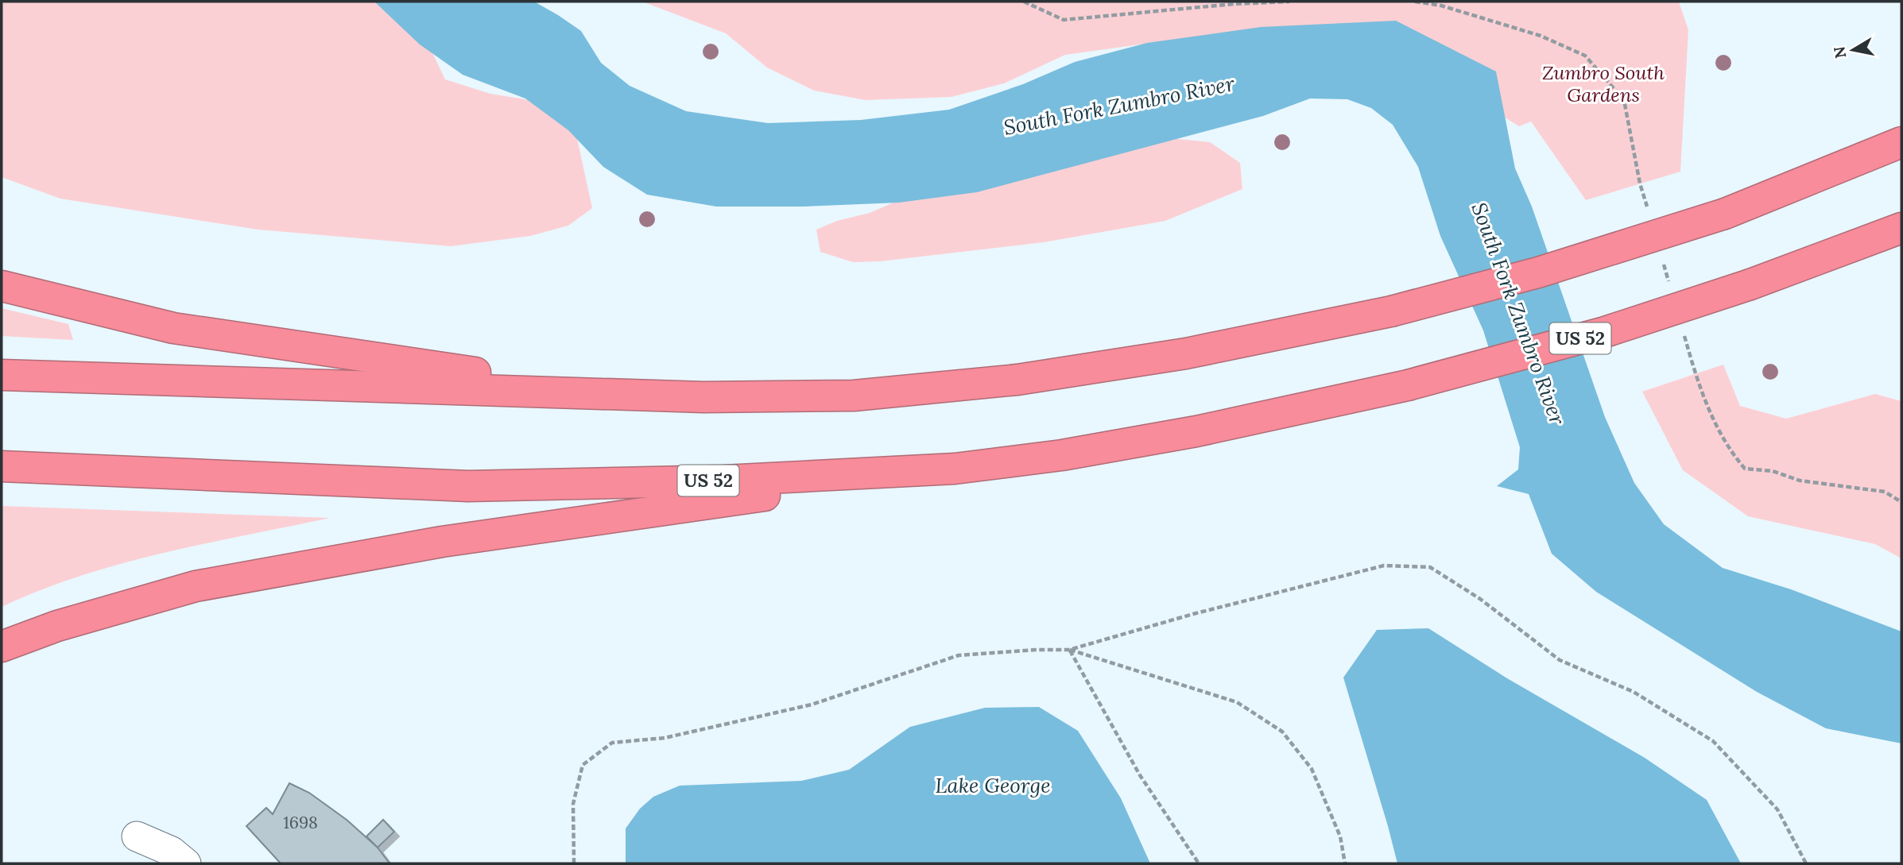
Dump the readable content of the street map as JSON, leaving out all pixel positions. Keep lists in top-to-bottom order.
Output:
{
  "streets": {
    "highway": ["US 52"]
  },
  "water": ["South Fork Zumbro River", "Lake George"],
  "parks": ["Zumbro South Gardens"],
  "house_numbers": ["1698"],
  "north": "left"
}
